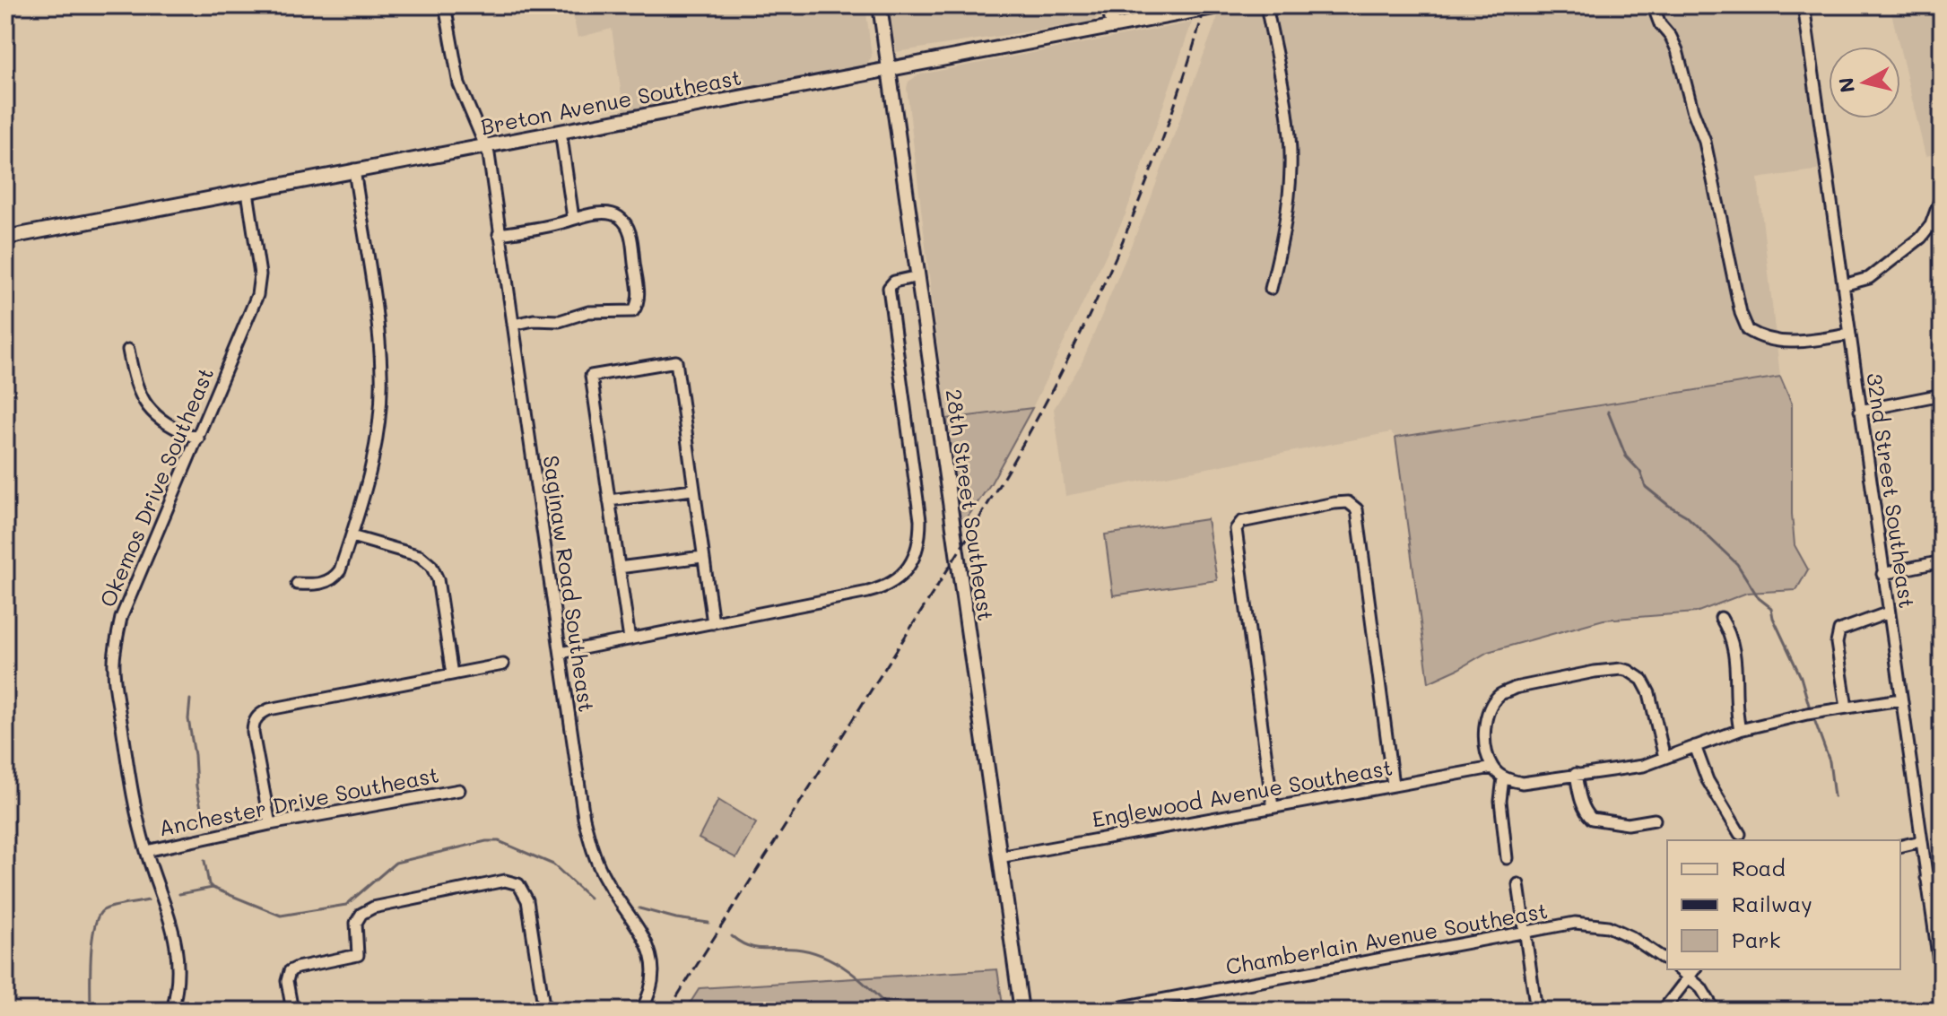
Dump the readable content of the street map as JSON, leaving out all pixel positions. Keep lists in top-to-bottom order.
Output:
{
  "streets": {
    "main road": ["Breton Avenue Southeast", "28th Street Southeast"],
    "street": [
      "Okemos Drive Southeast",
      "32nd Street Southeast",
      "Saginaw Road Southeast",
      "Englewood Avenue Southeast",
      "Anchester Drive Southeast",
      "Chamberlain Avenue Southeast"
    ]
  },
  "crossings": [
    ["Breton Avenue Southeast", "Okemos Drive Southeast"],
    ["Breton Avenue Southeast", "28th Street Southeast"],
    ["Breton Avenue Southeast", "Saginaw Road Southeast"],
    ["Okemos Drive Southeast", "Anchester Drive Southeast"],
    ["28th Street Southeast", "Englewood Avenue Southeast"]
  ],
  "legend": ["Road", "Railway", "Park"],
  "north": "left"
}
